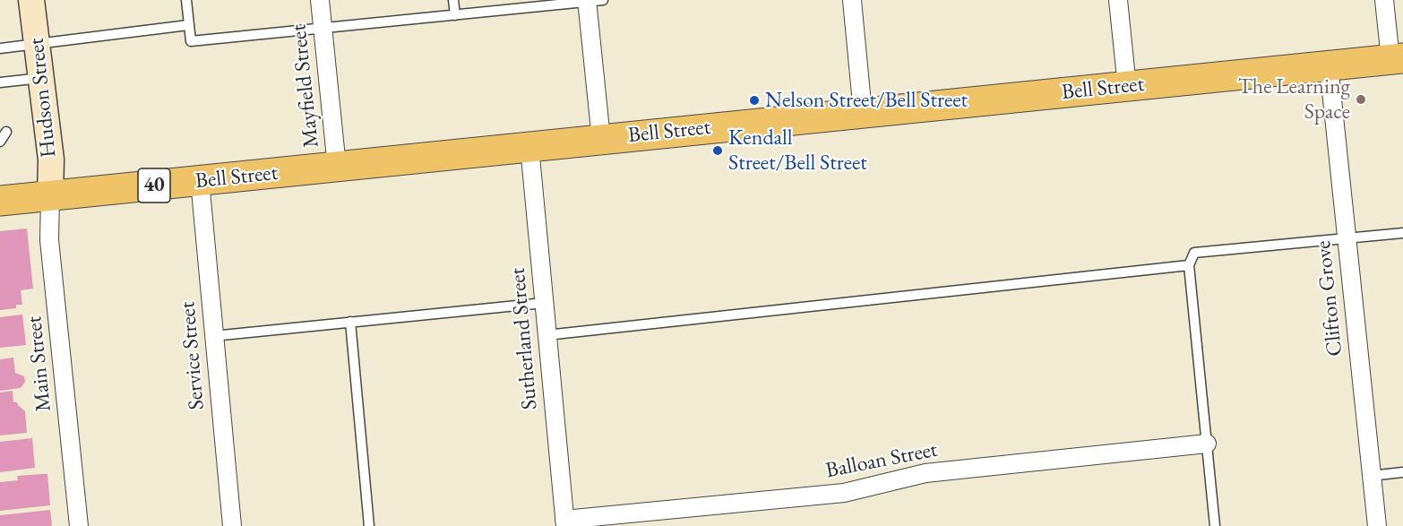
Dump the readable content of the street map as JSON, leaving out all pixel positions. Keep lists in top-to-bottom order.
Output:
{
  "streets": {
    "highway": ["Bell Street", "40"],
    "street": [
      "Mayfield Street",
      "Hudson Street",
      "Clifton Grove",
      "Sutherland Street",
      "Service Street",
      "Main Street",
      "Balloan Street"
    ]
  },
  "crossings": [
    ["Mayfield Street", "Bell Street"],
    ["Bell Street", "Hudson Street"],
    ["Bell Street", "Clifton Grove"],
    ["Bell Street", "Sutherland Street"],
    ["Bell Street", "Service Street"],
    ["Bell Street", "Main Street"],
    ["Hudson Street", "Main Street"],
    ["Sutherland Street", "Balloan Street"]
  ],
  "places": ["The Learning Space", "Nelson Street/Bell Street", "Kendall Street/Bell Street"]
}
